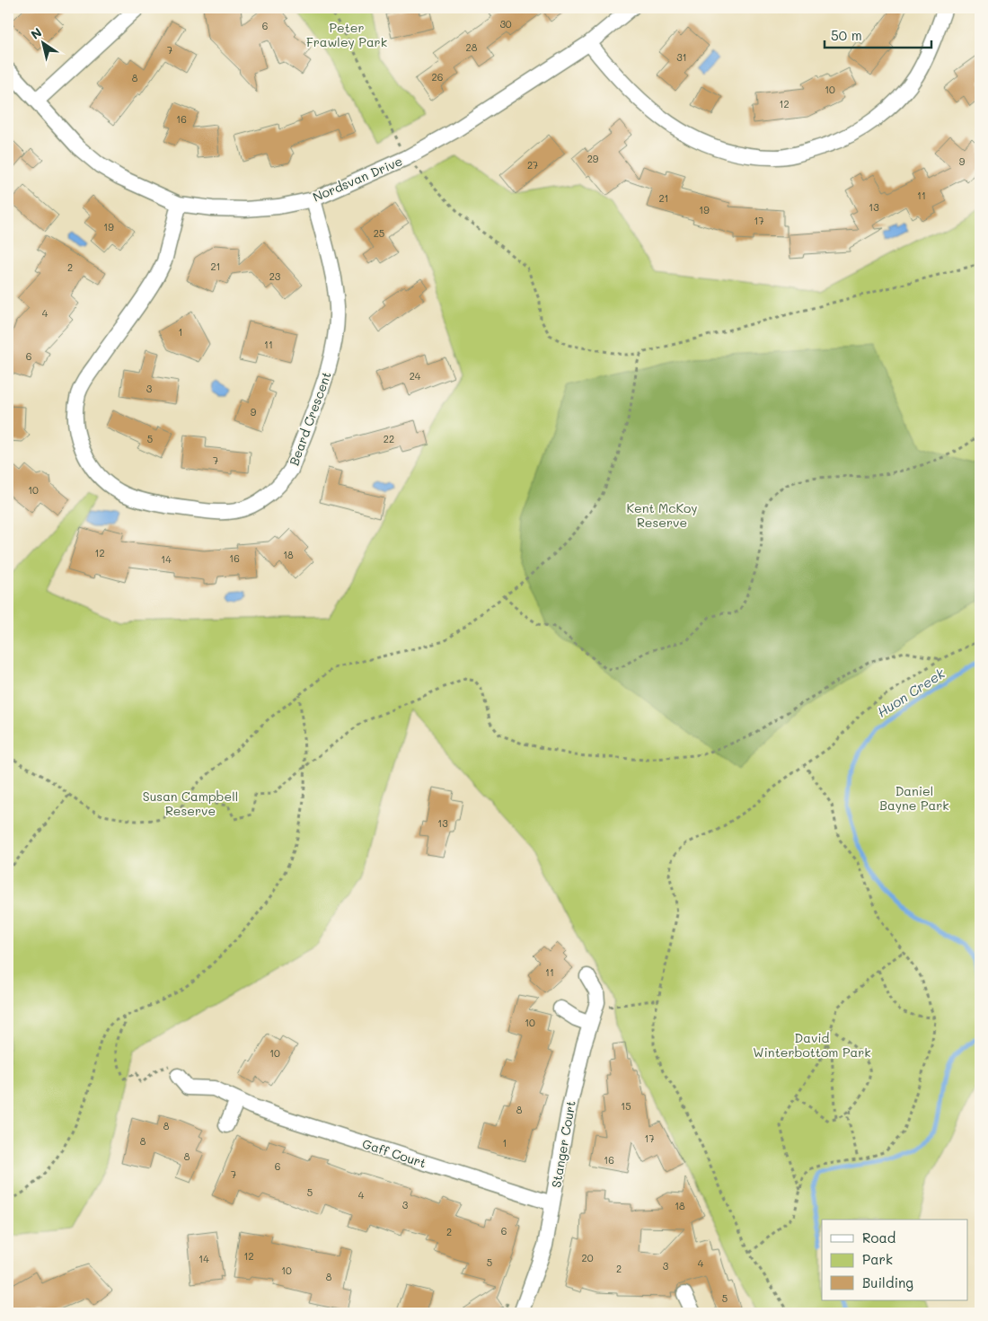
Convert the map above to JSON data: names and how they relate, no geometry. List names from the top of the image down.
{
  "streets": {
    "street": [
      "Nordsvan Drive",
      "Beard Crescent",
      "Stanger Court",
      "Gaff Court"
    ]
  },
  "crossings": [
    ["Nordsvan Drive", "Beard Crescent"],
    ["Stanger Court", "Gaff Court"]
  ],
  "water": ["Huon Creek"],
  "parks": [
    "Peter Frawley Park",
    "Kent McKoy Reserve",
    "Daniel Bayne Park",
    "Susan Campbell Reserve",
    "David Winterbottom Park"
  ],
  "house_numbers": [
    "30",
    "6",
    "28",
    "7",
    "31",
    "26",
    "8",
    "10",
    "12",
    "16",
    "29",
    "9",
    "27",
    "11",
    "21",
    "13",
    "19",
    "17",
    "19",
    "25",
    "21",
    "2",
    "23",
    "4",
    "1",
    "11",
    "6",
    "24",
    "3",
    "9",
    "5",
    "22",
    "7",
    "10",
    "12",
    "18",
    "16",
    "14",
    "13",
    "11",
    "10",
    "10",
    "15",
    "8",
    "8",
    "17",
    "8",
    "1",
    "8",
    "16",
    "6",
    "7",
    "5",
    "4",
    "3",
    "18",
    "6",
    "2",
    "12",
    "20",
    "14",
    "5",
    "4",
    "3",
    "2",
    "10",
    "8",
    "5"
  ],
  "legend": ["Road", "Park", "Building"],
  "scale_bar": "50 m",
  "north": "top left"
}
